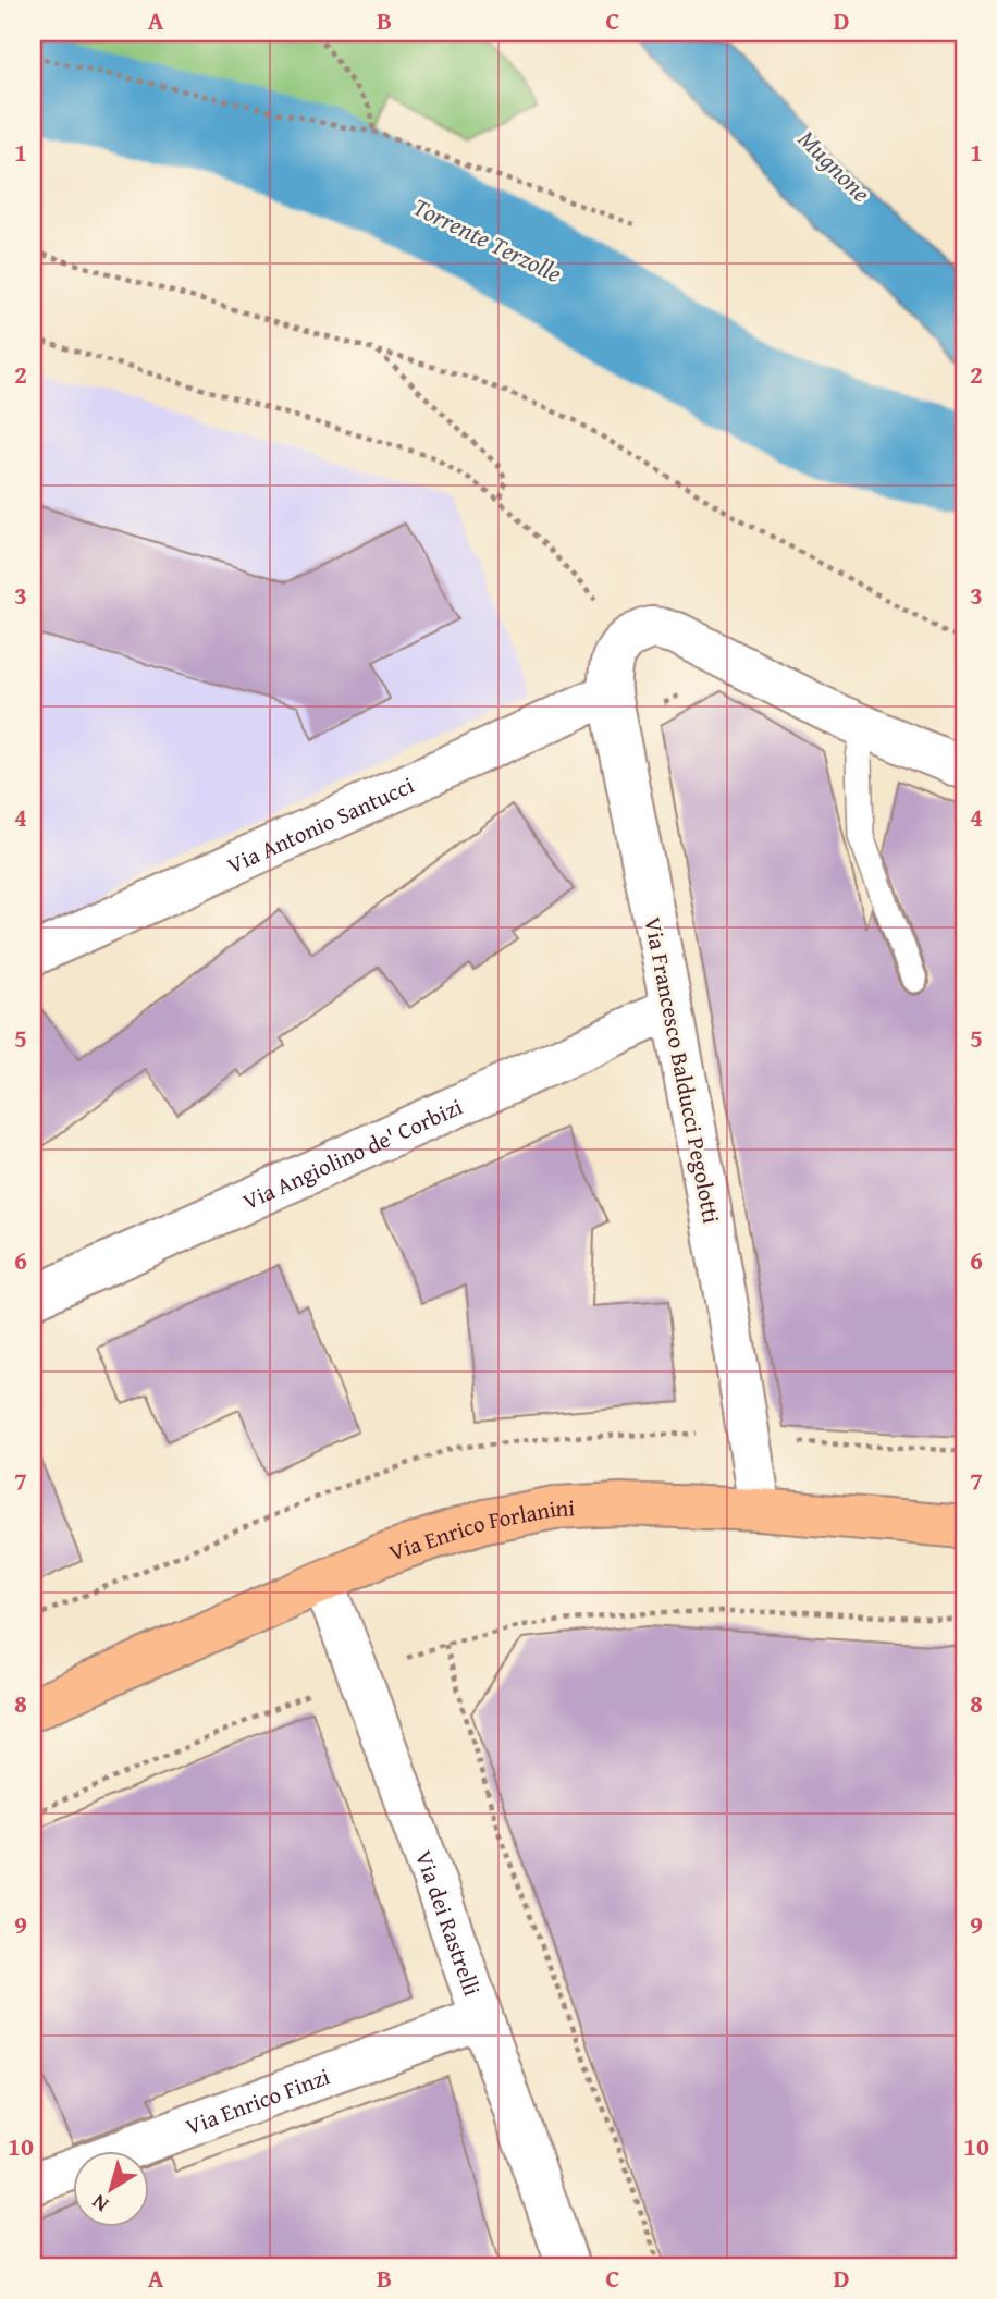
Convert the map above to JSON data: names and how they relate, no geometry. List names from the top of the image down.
{
  "streets": {
    "main road": ["Via Enrico Forlanini"],
    "street": [
      "Via Antonio Santucci",
      "Via Francesco Balducci Pegolotti",
      "Via Angiolino de' Corbizi",
      "Via dei Rastrelli",
      "Via Enrico Finzi"
    ]
  },
  "crossings": [
    ["Via Antonio Santucci", "Via Francesco Balducci Pegolotti"],
    ["Via Francesco Balducci Pegolotti", "Via Angiolino de' Corbizi"],
    ["Via Francesco Balducci Pegolotti", "Via Enrico Forlanini"],
    ["Via Enrico Forlanini", "Via dei Rastrelli"],
    ["Via dei Rastrelli", "Via Enrico Finzi"]
  ],
  "water": ["Mugnone", "Torrente Terzolle"],
  "north": "bottom left",
  "grid": {
    "columns": [
      "A",
      "B",
      "C",
      "D"
    ],
    "rows": [
      "1",
      "2",
      "3",
      "4",
      "5",
      "6",
      "7",
      "8",
      "9",
      "10"
    ]
  }
}
